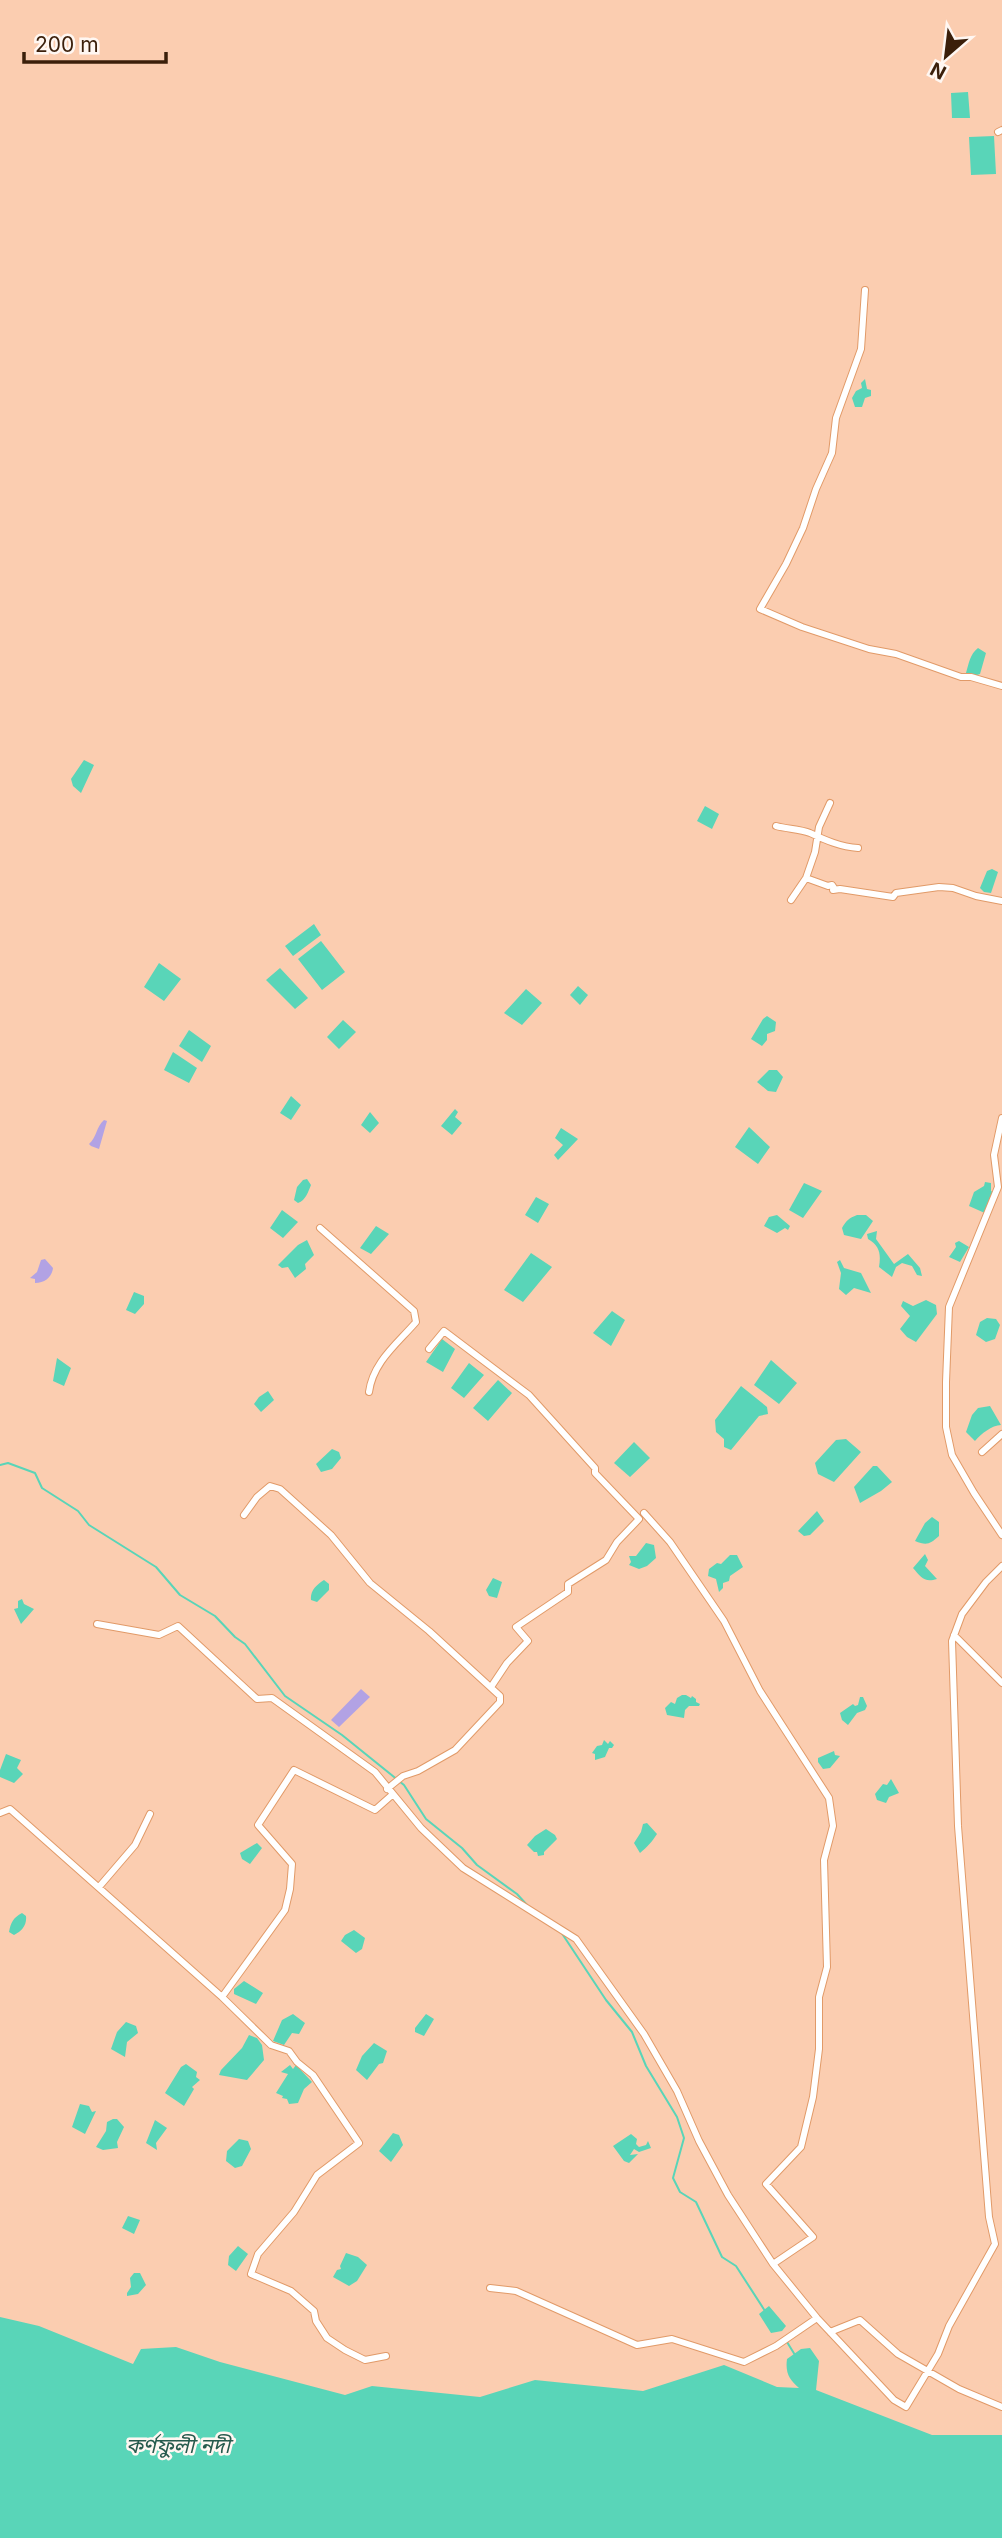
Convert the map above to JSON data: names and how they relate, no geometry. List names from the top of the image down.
{
  "water": ["কর্ণফুলী নদী"],
  "scale_bar": "200 m",
  "north": "bottom left"
}
